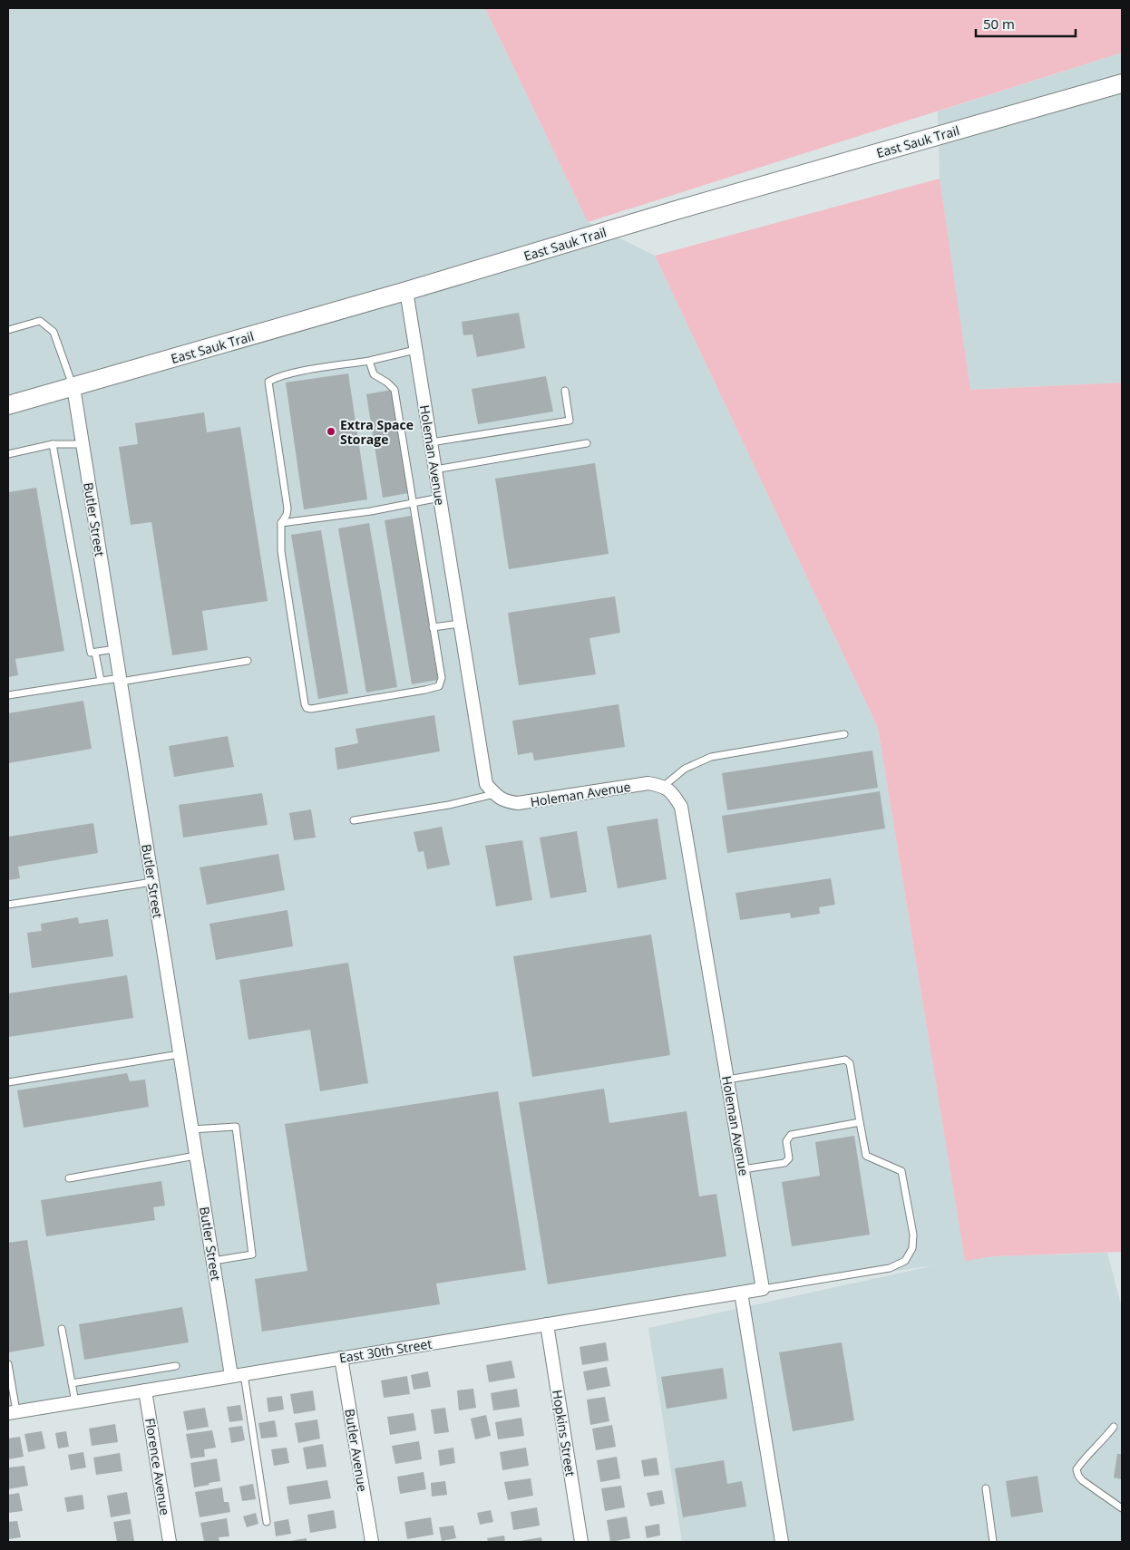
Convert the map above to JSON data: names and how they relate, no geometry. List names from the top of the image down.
{
  "streets": {
    "main road": ["East Sauk Trail"],
    "street": [
      "Holeman Avenue",
      "Butler Street",
      "East 30th Street",
      "Hopkins Street",
      "Butler Avenue",
      "Florence Avenue"
    ]
  },
  "crossings": [
    ["East Sauk Trail", "Holeman Avenue"],
    ["East Sauk Trail", "Butler Street"],
    ["Holeman Avenue", "East 30th Street"],
    ["Butler Street", "East 30th Street"],
    ["East 30th Street", "Hopkins Street"],
    ["East 30th Street", "Butler Avenue"],
    ["East 30th Street", "Florence Avenue"]
  ],
  "places": ["Extra Space Storage"],
  "scale_bar": "50 m"
}
